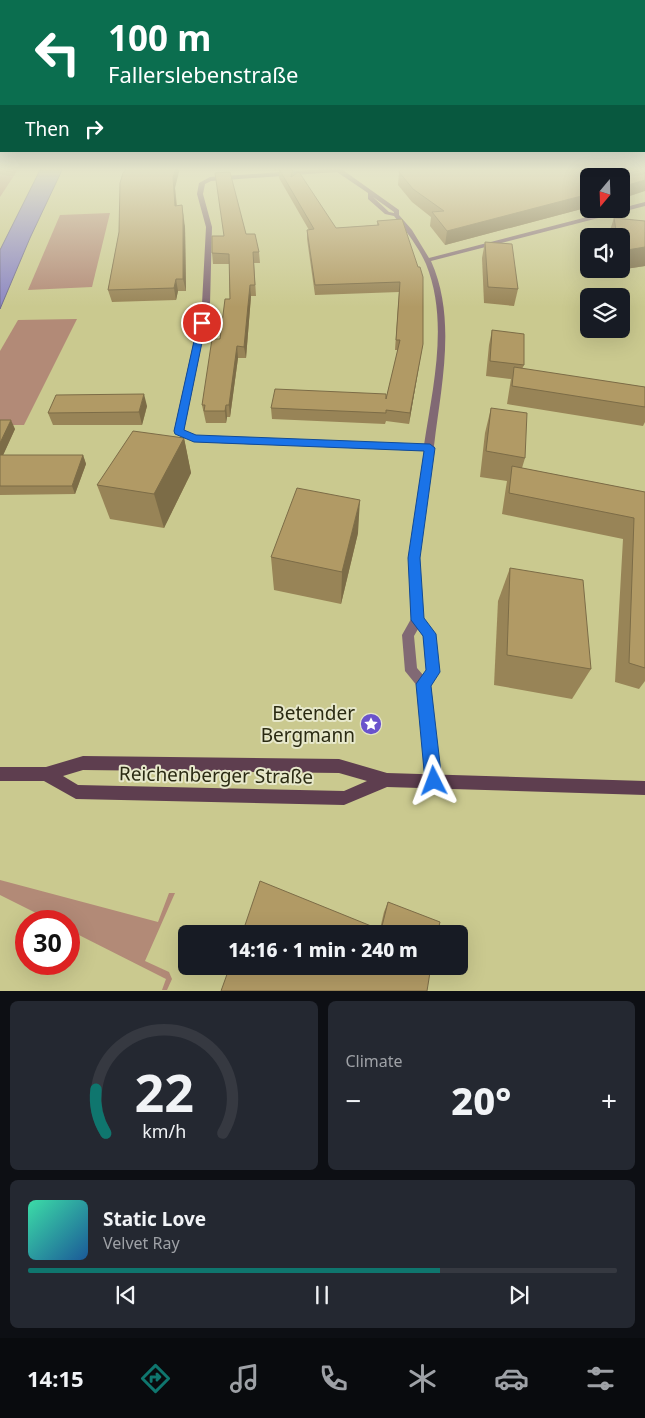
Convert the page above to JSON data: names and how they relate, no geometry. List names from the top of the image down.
{
  "streets": {
    "street": ["Reichenberger Straße"]
  },
  "places": {
    "place": ["Betender Bergmann"]
  },
  "north": "bottom",
  "page": {
    "turn": ["100 m", "Fallerslebenstraße"],
    "then": "Then",
    "limit": "30",
    "trip": "14:16 · 1 min · 240 m",
    "tile": "Climate",
    "heat": ["−", "20°", "+"],
    "song": ["Static Love", "Velvet Ray"],
    "tabs": "14:15",
    "gauge": ["22", "km/h"]
  }
}
